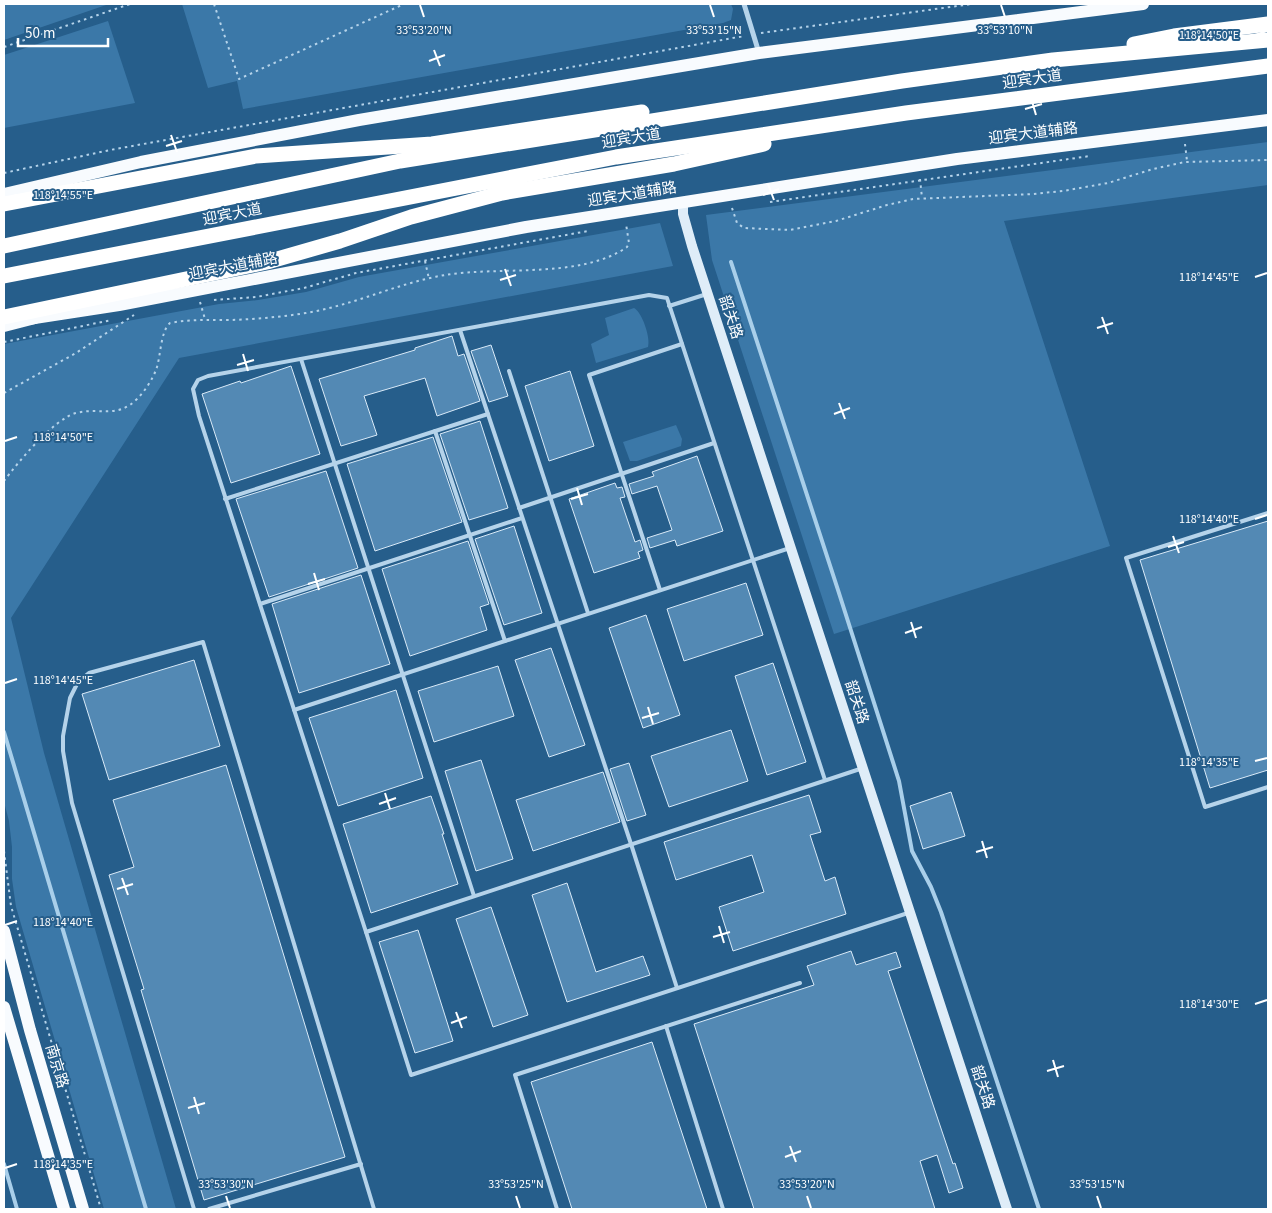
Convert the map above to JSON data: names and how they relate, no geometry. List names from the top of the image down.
{
  "streets": {
    "highway": ["迎宾大道"],
    "main road": ["迎宾大道辅路", "南京路"],
    "street": ["韶关路"]
  },
  "crossings": [
    ["迎宾大道辅路", "韶关路"]
  ],
  "scale_bar": "50 m",
  "coordinates": [
    "33°53'20\"N",
    "33°53'15\"N",
    "33°53'10\"N",
    "118°14'50\"E",
    "118°14'55\"E",
    "118°14'45\"E",
    "118°14'40\"E",
    "118°14'35\"E",
    "118°14'30\"E",
    "33°53'30\"N",
    "33°53'25\"N"
  ]
}
